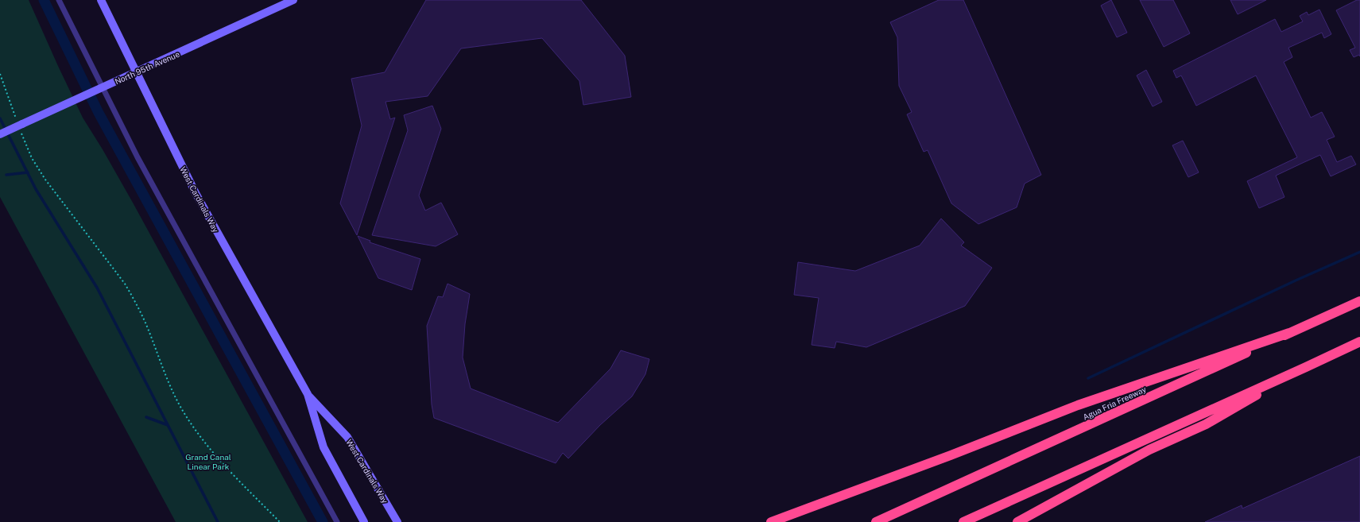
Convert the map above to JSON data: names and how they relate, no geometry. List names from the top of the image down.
{
  "streets": {
    "highway": ["Agua Fria Freeway"],
    "main road": ["North 95th Avenue", "West Cardinals Way"]
  },
  "crossings": [
    ["North 95th Avenue", "West Cardinals Way"]
  ],
  "parks": ["Grand Canal Linear Park"]
}
